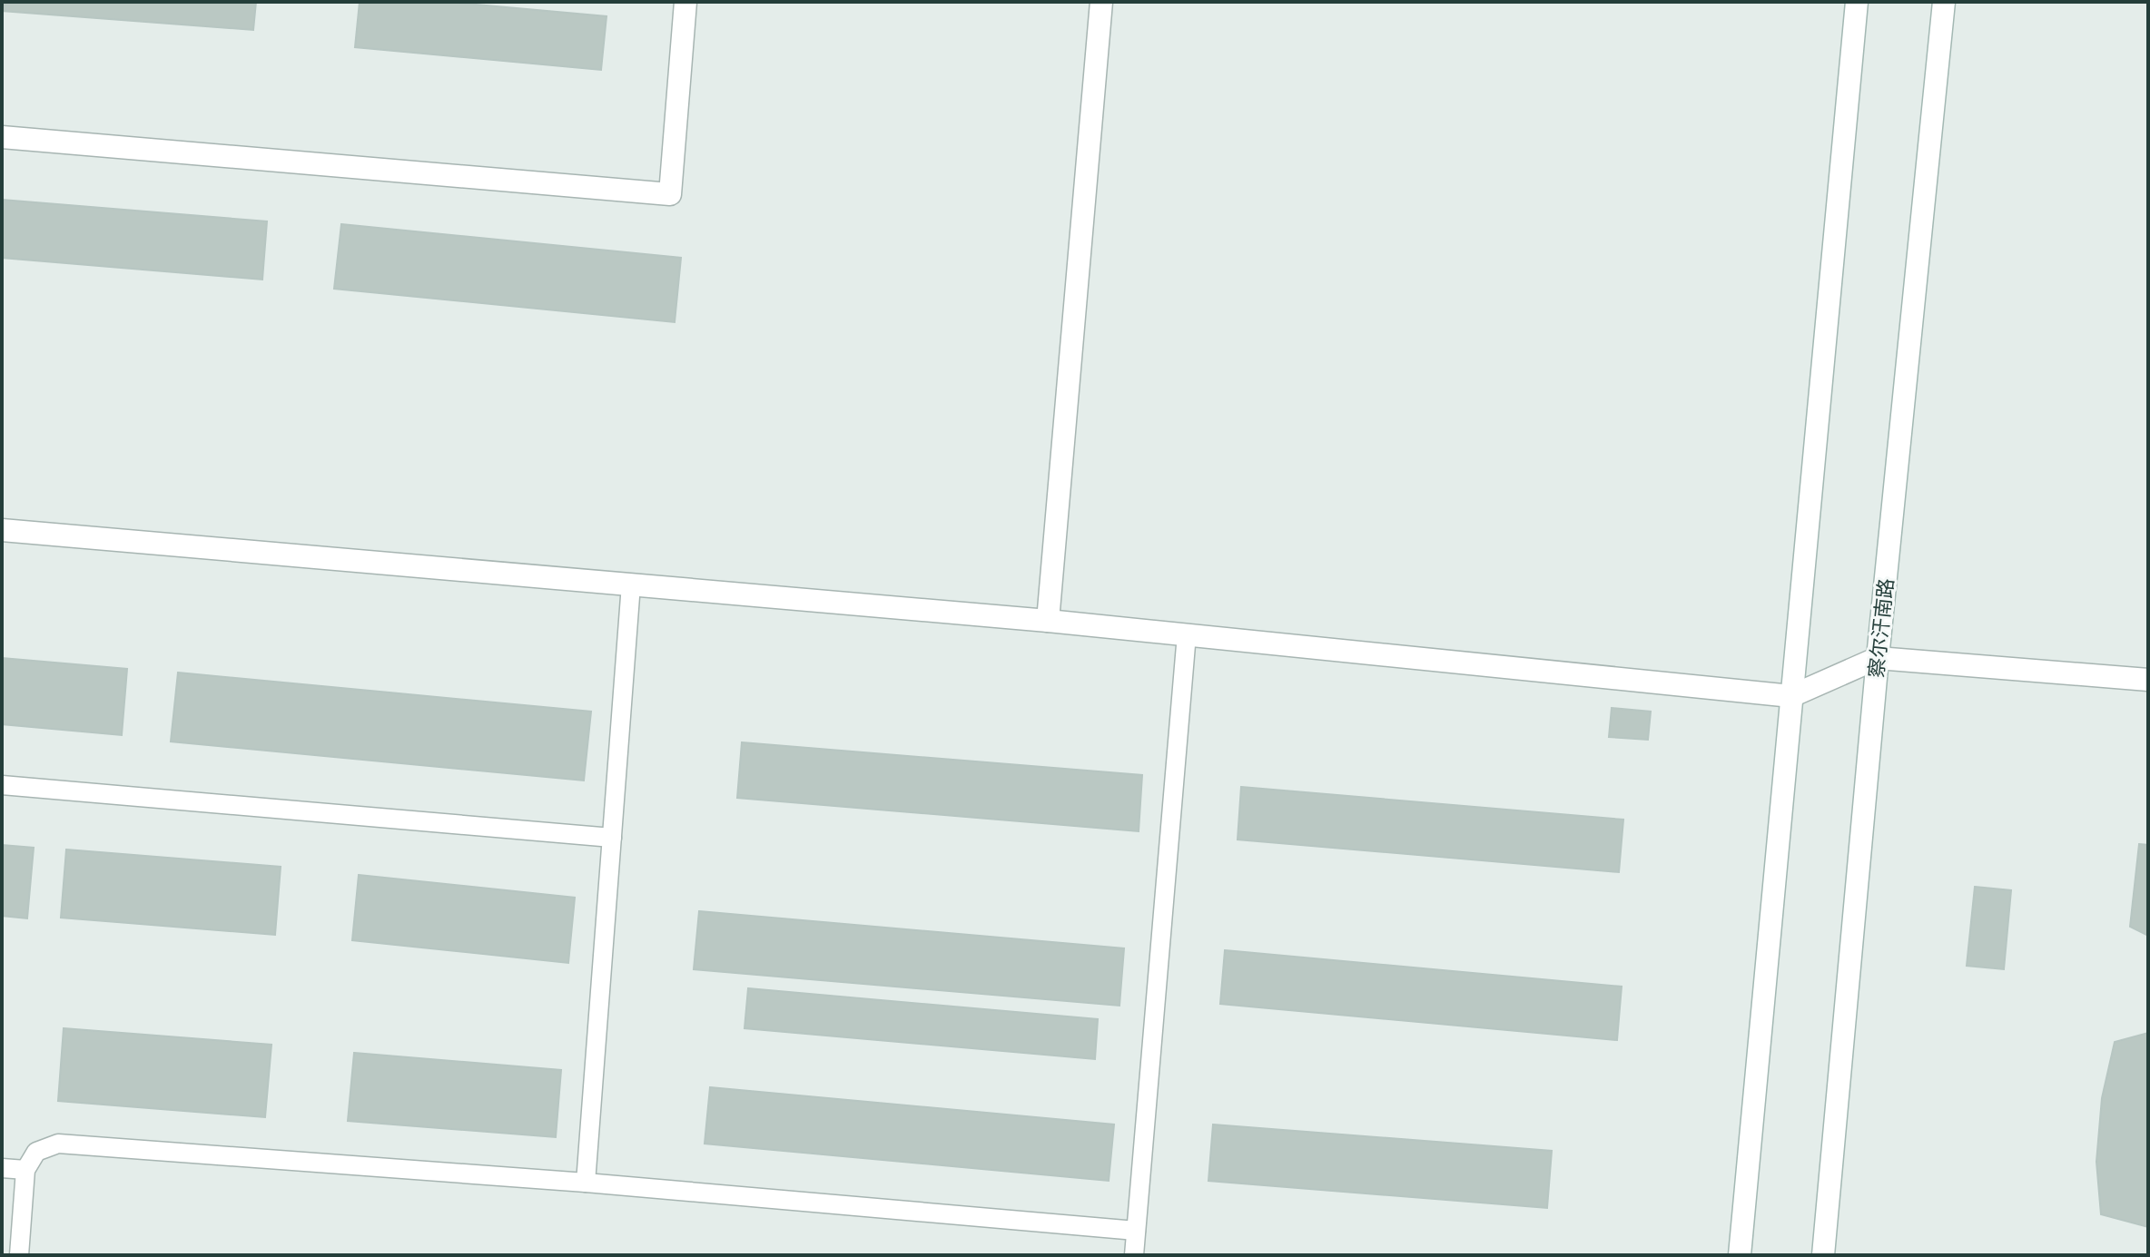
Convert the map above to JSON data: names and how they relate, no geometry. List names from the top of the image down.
{
  "streets": {
    "street": ["察尔汗南路"]
  }
}
